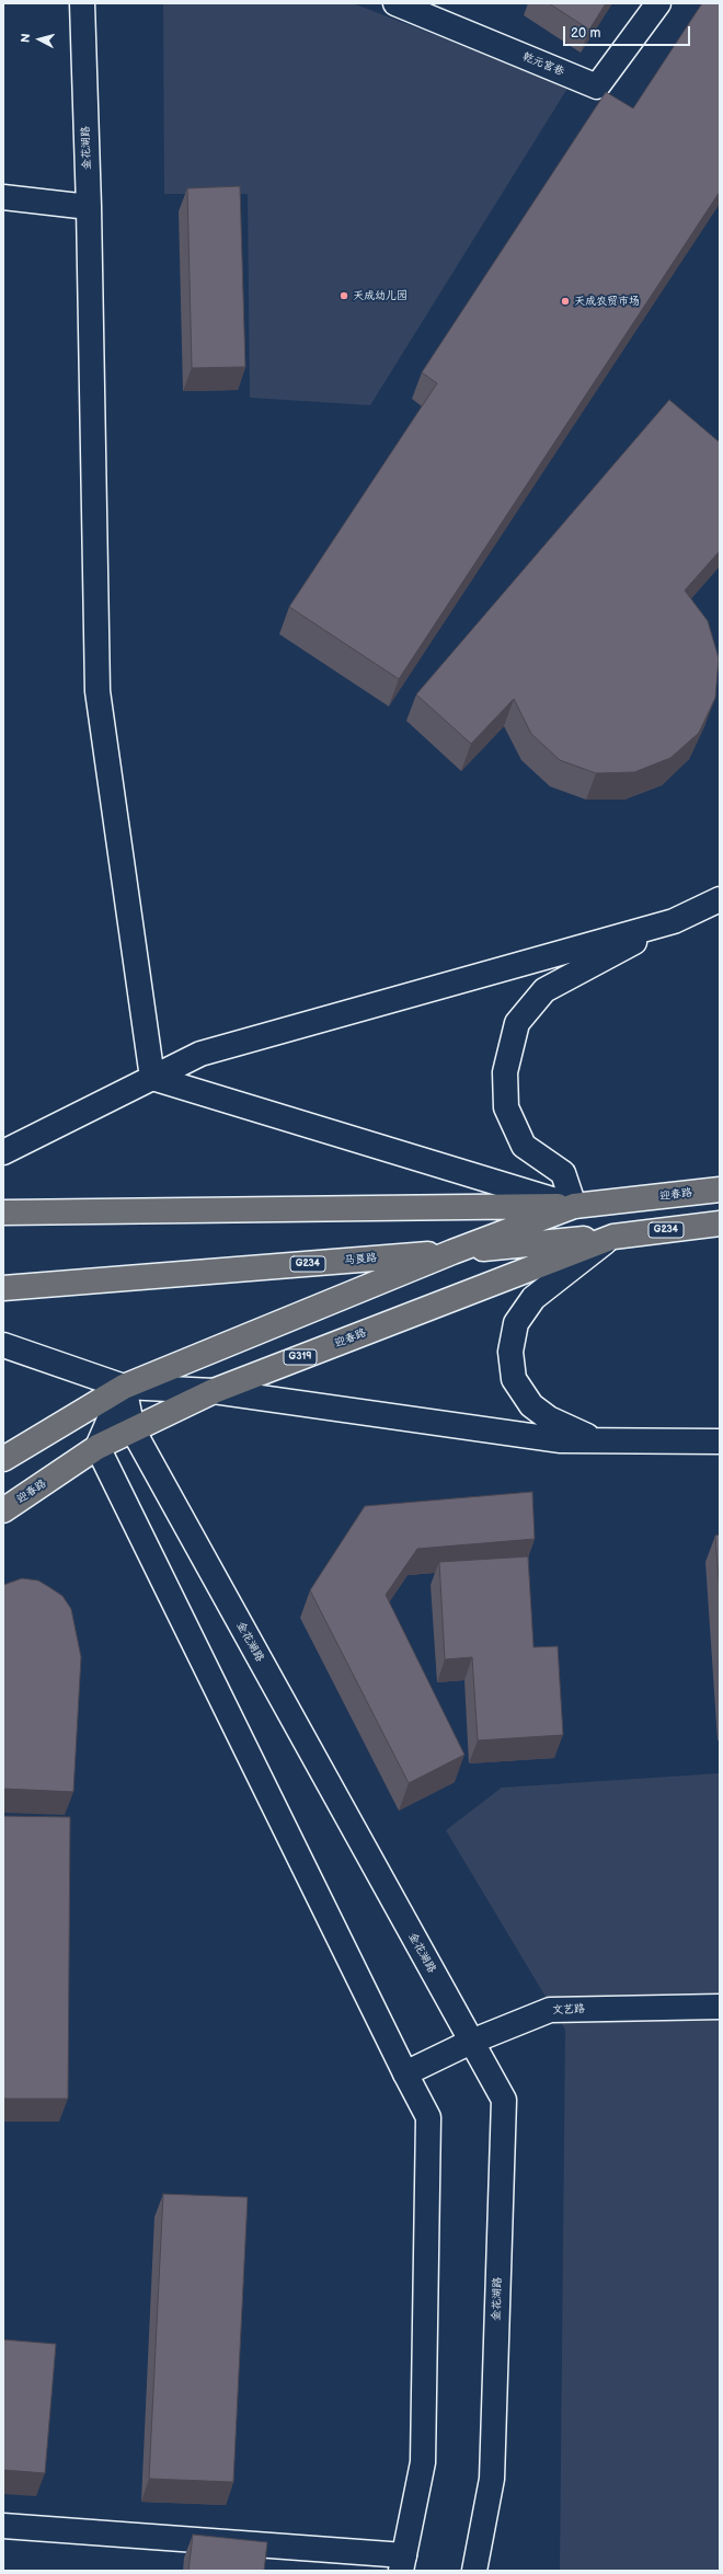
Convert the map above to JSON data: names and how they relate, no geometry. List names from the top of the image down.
{
  "streets": {
    "highway": [
      "迎春路",
      "G234",
      "马良路",
      "G319"
    ],
    "street": ["乾元宫巷", "金花湖路", "文艺路"]
  },
  "crossings": [
    ["金花湖路", "迎春路"],
    ["金花湖路", "文艺路"],
    ["迎春路", "马良路"]
  ],
  "places": ["天成幼儿园", "天成农贸市场"],
  "scale_bar": "20 m",
  "north": "left"
}
